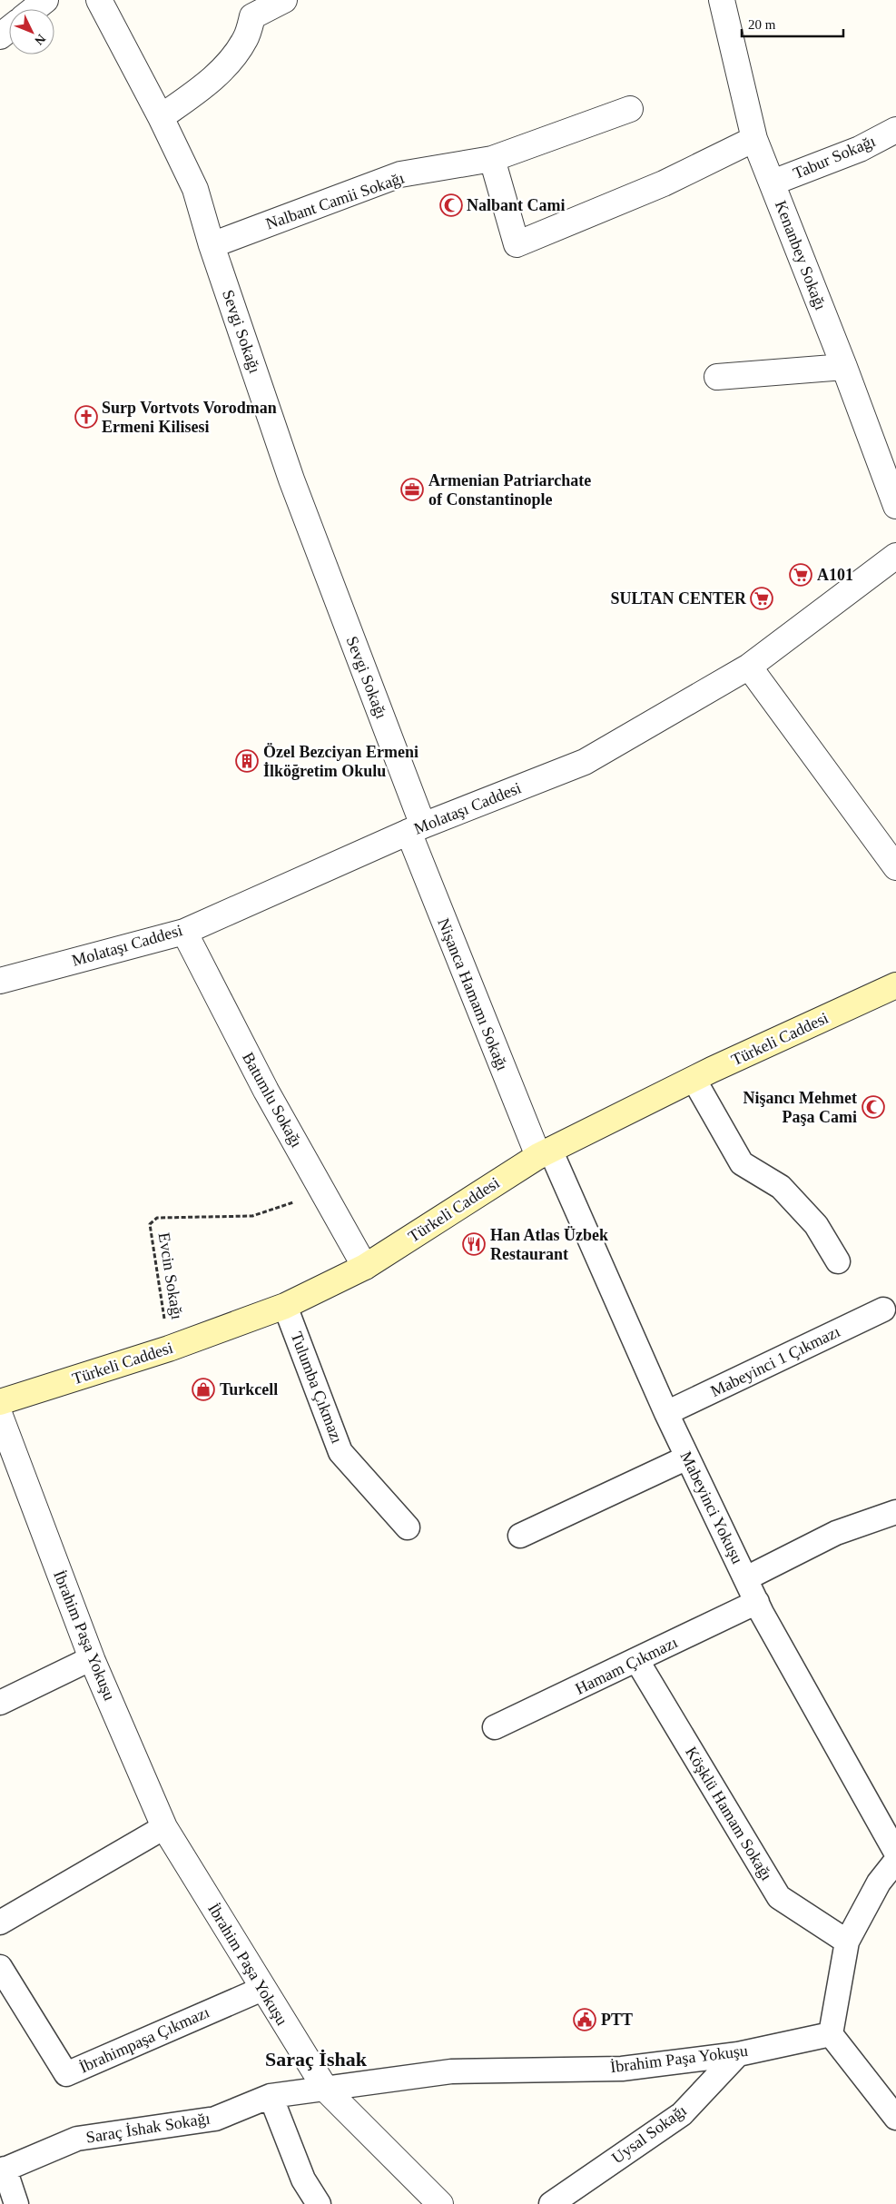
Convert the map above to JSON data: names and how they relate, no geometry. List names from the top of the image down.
{
  "streets": {
    "main road": ["Türkeli Caddesi"],
    "street": [
      "Tabur Sokağı",
      "Nalbant Camii Sokağı",
      "Kenanbey Sokağı",
      "Sevgi Sokağı",
      "Molataşı Caddesi",
      "Nişanca Hamamı Sokağı",
      "Batumlu Sokağı",
      "Mabeyinci 1 Çıkmazı",
      "Tulumba Çıkmazı",
      "Mabeyinci Yokuşu",
      "İbrahim Paşa Yokuşu",
      "Hamam Çıkmazı",
      "Köşklü Hamam Sokağı",
      "İbrahimpaşa Çıkmazı",
      "Saraç İshak Sokağı",
      "Uysal Sokağı"
    ],
    "path": ["Evcin Sokağı"]
  },
  "crossings": [
    ["Tabur Sokağı", "Kenanbey Sokağı"],
    ["Nalbant Camii Sokağı", "Sevgi Sokağı"],
    ["Sevgi Sokağı", "Molataşı Caddesi"],
    ["Sevgi Sokağı", "Nişanca Hamamı Sokağı"],
    ["Molataşı Caddesi", "Nişanca Hamamı Sokağı"],
    ["Molataşı Caddesi", "Batumlu Sokağı"],
    ["Nişanca Hamamı Sokağı", "Türkeli Caddesi"],
    ["Nişanca Hamamı Sokağı", "Mabeyinci Yokuşu"],
    ["Türkeli Caddesi", "Batumlu Sokağı"],
    ["Türkeli Caddesi", "Evcin Sokağı"],
    ["Türkeli Caddesi", "Tulumba Çıkmazı"],
    ["Türkeli Caddesi", "Mabeyinci Yokuşu"],
    ["Batumlu Sokağı", "Evcin Sokağı"],
    ["Mabeyinci 1 Çıkmazı", "Mabeyinci Yokuşu"],
    ["Mabeyinci Yokuşu", "Hamam Çıkmazı"],
    ["İbrahim Paşa Yokuşu", "İbrahimpaşa Çıkmazı"],
    ["İbrahim Paşa Yokuşu", "Saraç İshak Sokağı"],
    ["İbrahim Paşa Yokuşu", "Uysal Sokağı"],
    ["Hamam Çıkmazı", "Köşklü Hamam Sokağı"]
  ],
  "districts": ["Saraç İshak"],
  "places": {
    "mosque": ["Nalbant Cami", "Nişancı Mehmet Paşa Cami"],
    "church": ["Surp Vortvots Vorodman Ermeni Kilisesi"],
    "office": ["Armenian Patriarchate of Constantinople"],
    "supermarket": ["A101", "SULTAN CENTER"],
    "building": ["Özel Bezciyan Ermeni İlköğretim Okulu"],
    "restaurant": ["Han Atlas Üzbek Restaurant"],
    "shop": ["Turkcell"],
    "public building": ["PTT"]
  },
  "scale_bar": "20 m",
  "north": "bottom right"
}
